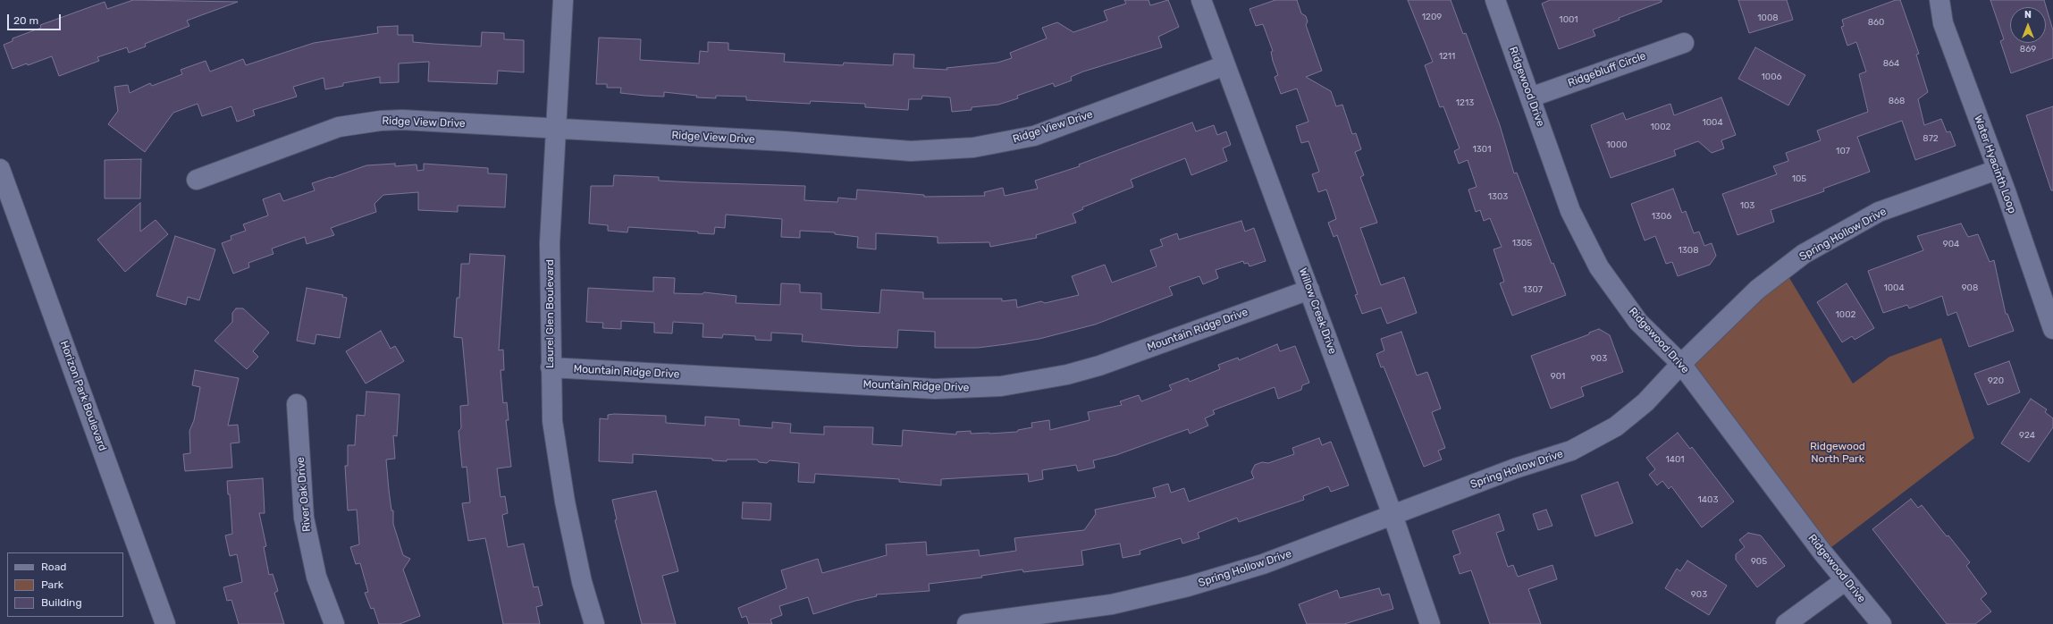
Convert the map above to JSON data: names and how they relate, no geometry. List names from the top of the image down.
{
  "streets": {
    "street": [
      "Ridgebluff Circle",
      "Ridgewood Drive",
      "Ridge View Drive",
      "Water Hyacinth Loop",
      "Spring Hollow Drive",
      "Willow Creek Drive",
      "Laurel Glen Boulevard",
      "Mountain Ridge Drive",
      "Horizon Park Boulevard",
      "River Oak Drive"
    ]
  },
  "crossings": [
    ["Ridgebluff Circle", "Ridgewood Drive"],
    ["Ridgewood Drive", "Spring Hollow Drive"],
    ["Ridge View Drive", "Willow Creek Drive"],
    ["Ridge View Drive", "Laurel Glen Boulevard"],
    ["Water Hyacinth Loop", "Spring Hollow Drive"],
    ["Spring Hollow Drive", "Willow Creek Drive"],
    ["Willow Creek Drive", "Mountain Ridge Drive"],
    ["Laurel Glen Boulevard", "Mountain Ridge Drive"]
  ],
  "parks": ["Ridgewood North Park"],
  "house_numbers": [
    "1209",
    "1008",
    "1001",
    "860",
    "869",
    "1211",
    "864",
    "1006",
    "868",
    "1213",
    "1004",
    "1002",
    "872",
    "1000",
    "1301",
    "107",
    "105",
    "1303",
    "103",
    "1306",
    "1305",
    "904",
    "1308",
    "1004",
    "908",
    "1307",
    "1002",
    "903",
    "901",
    "920",
    "924",
    "1401",
    "1403",
    "905",
    "903"
  ],
  "legend": ["Road", "Park", "Building"],
  "scale_bar": "20 m",
  "north": "top"
}
